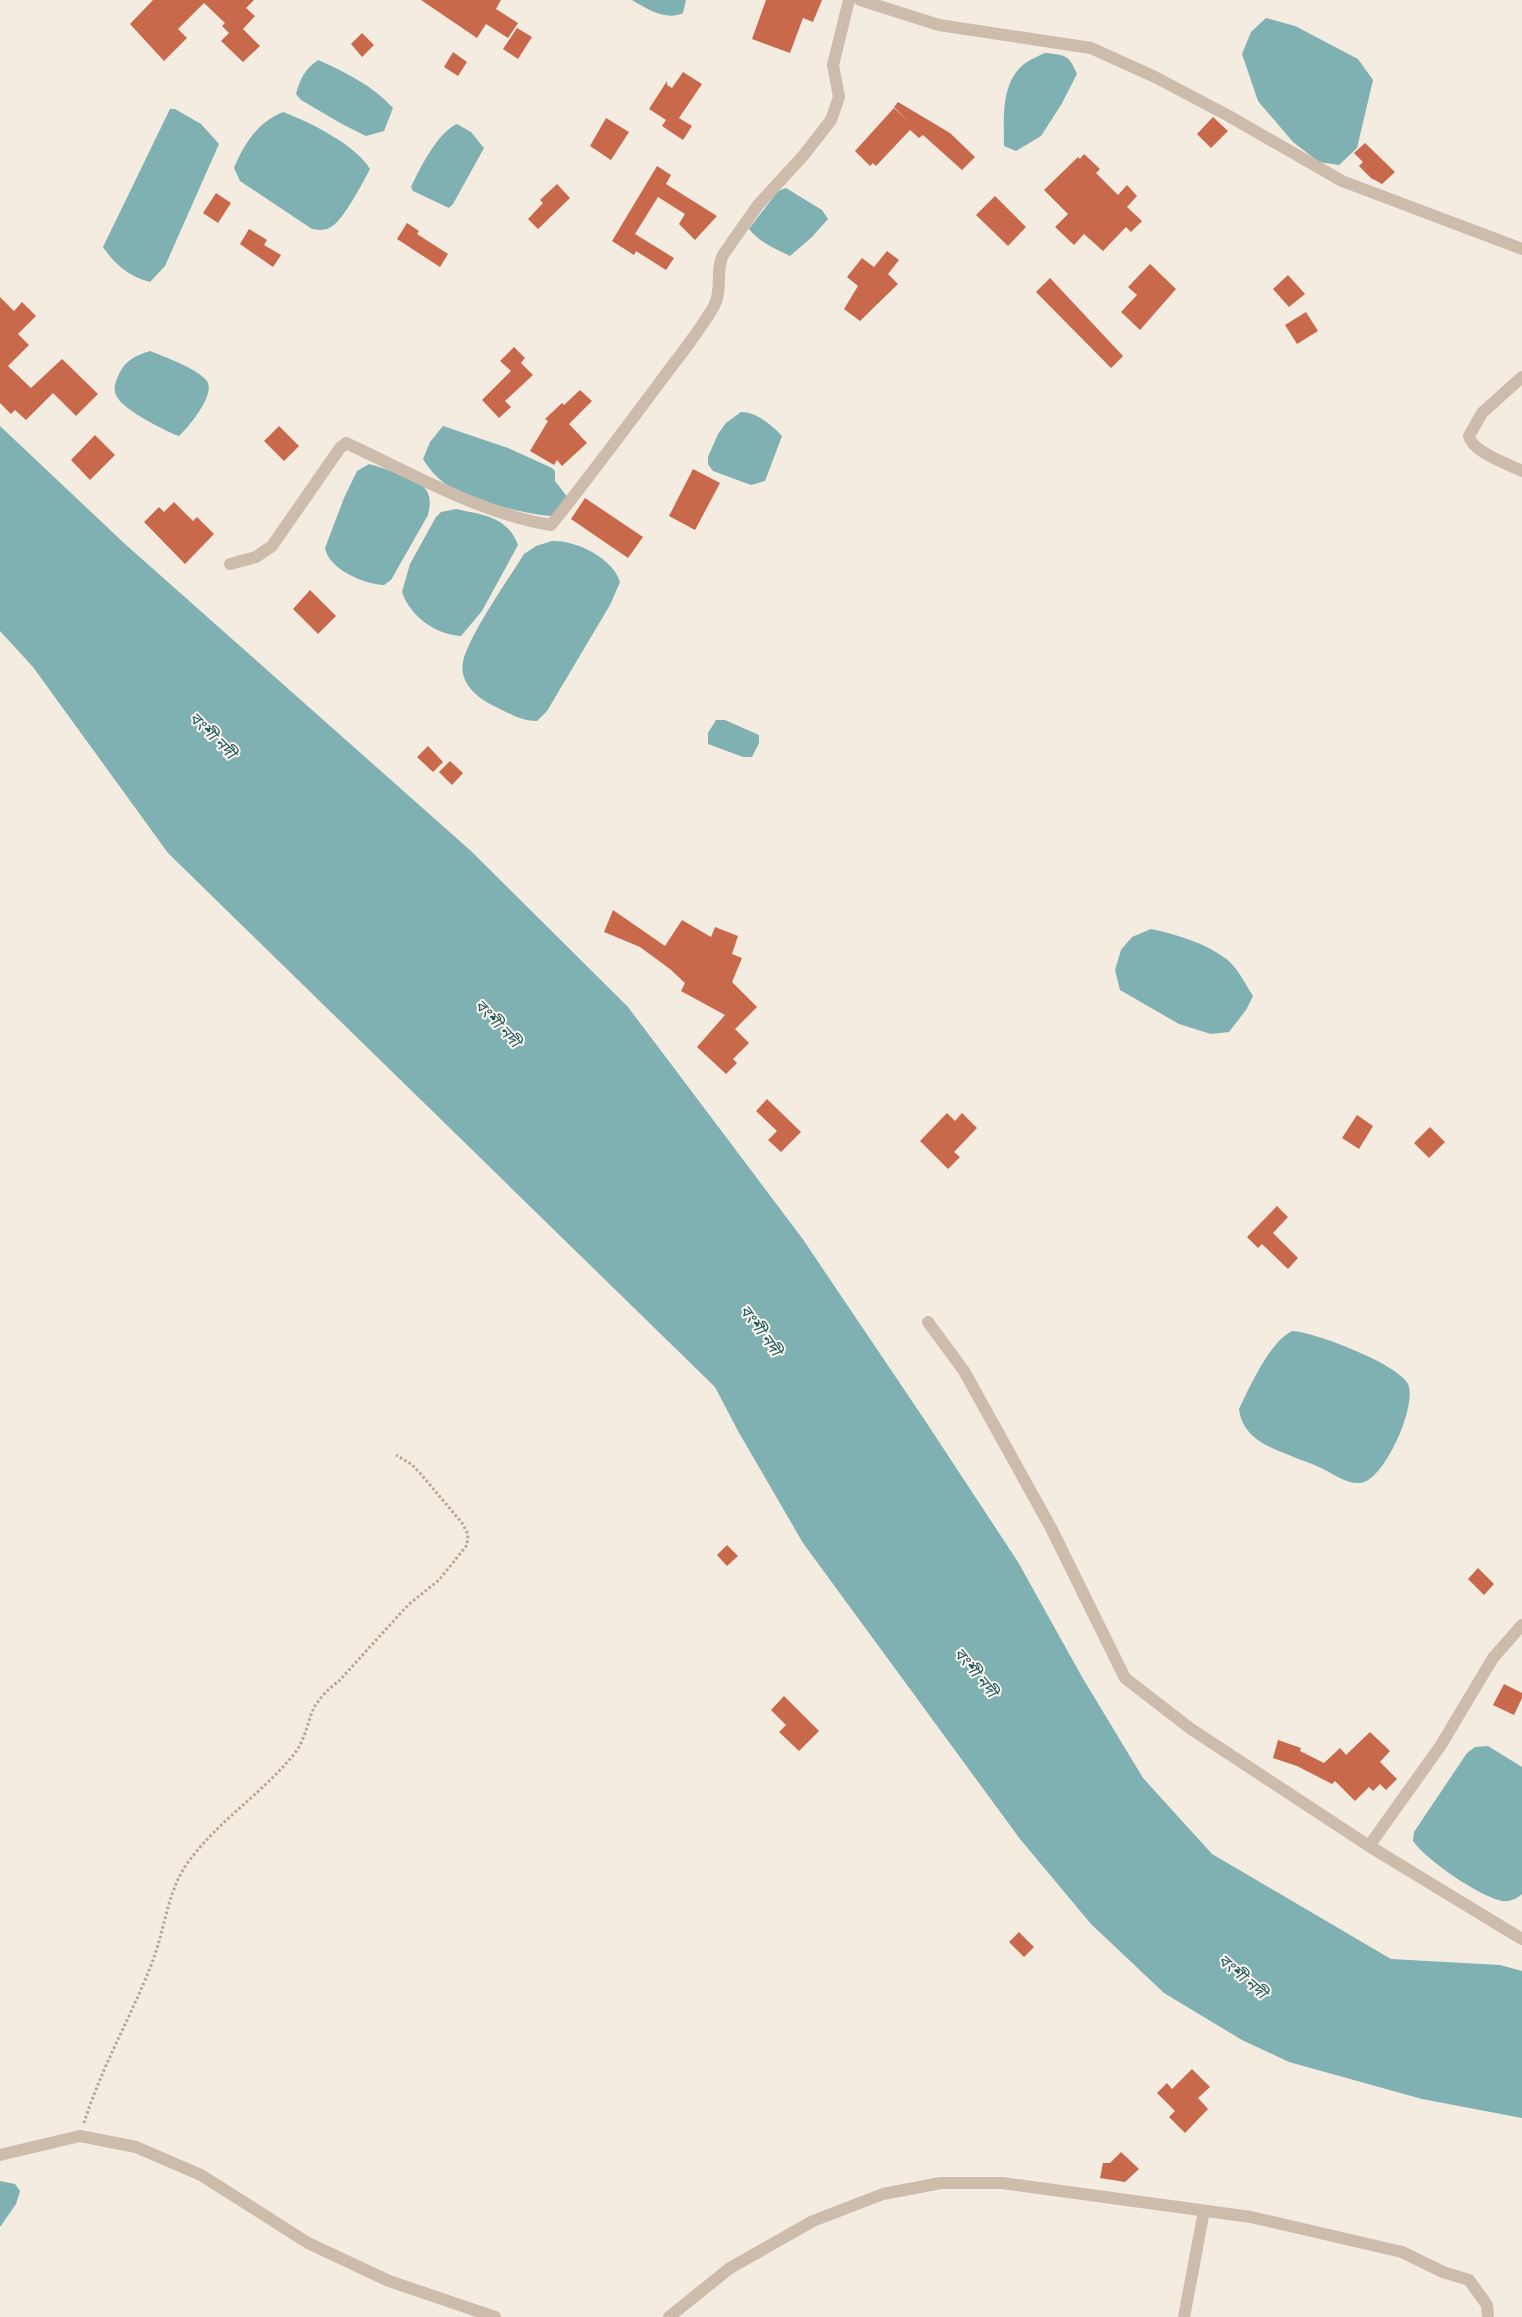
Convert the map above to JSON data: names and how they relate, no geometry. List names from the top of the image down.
{
  "water": ["বংশী নদী"]
}
